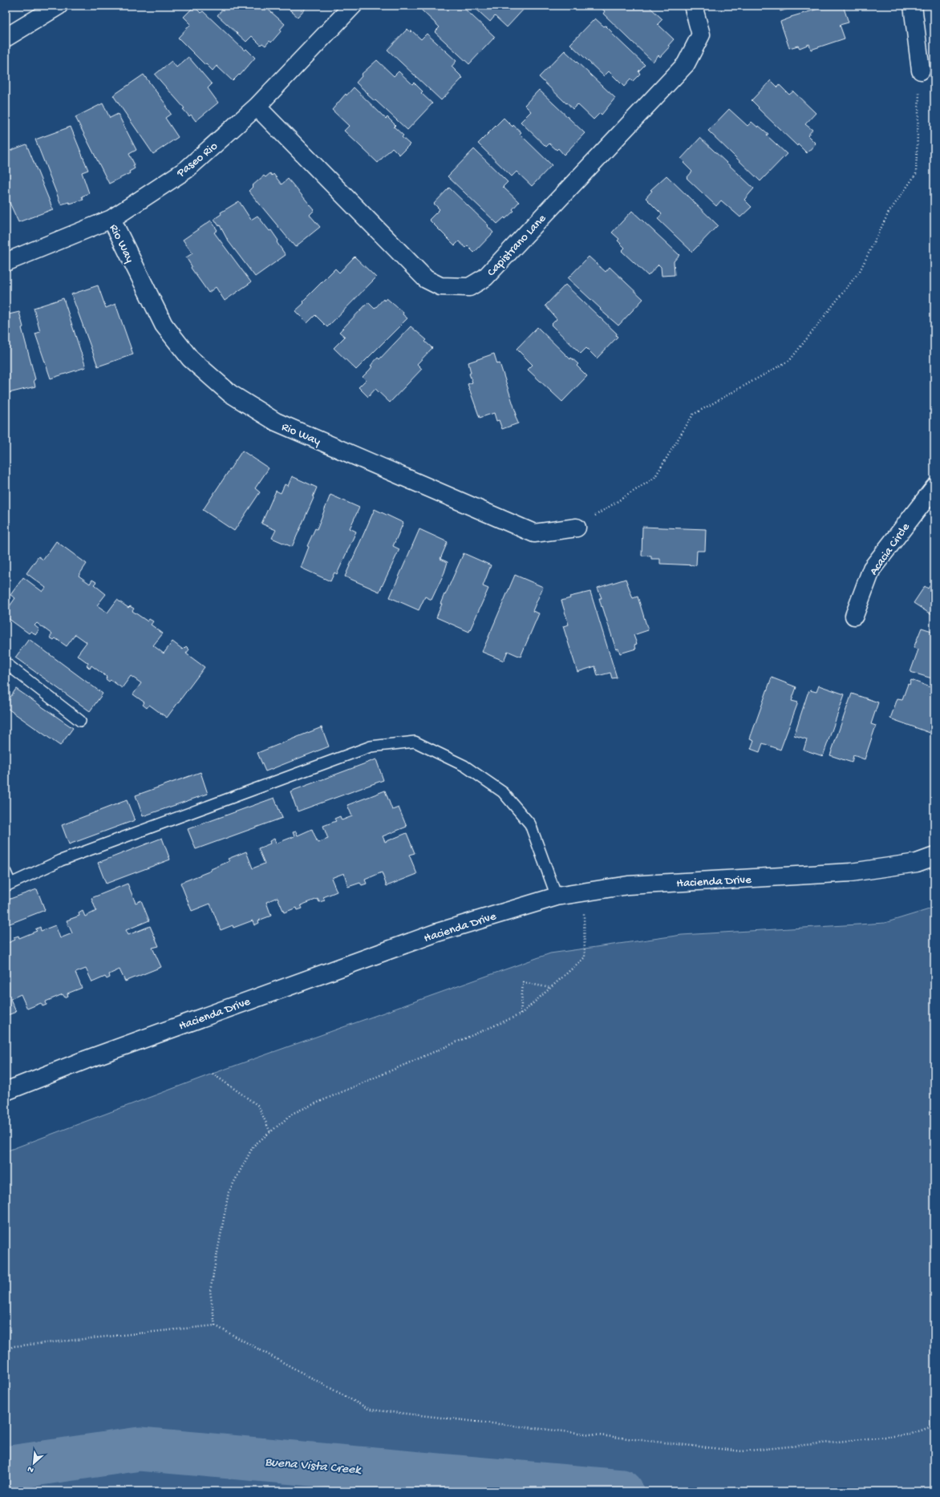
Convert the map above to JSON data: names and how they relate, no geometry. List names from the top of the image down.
{
  "streets": {
    "street": [
      "Paseo Rio",
      "Rio Way",
      "Capistrano Lane",
      "Acacia Circle",
      "Hacienda Drive"
    ]
  },
  "crossings": [
    ["Paseo Rio", "Rio Way"],
    ["Paseo Rio", "Capistrano Lane"]
  ],
  "water": ["Buena Vista Creek"],
  "north": "bottom left"
}
